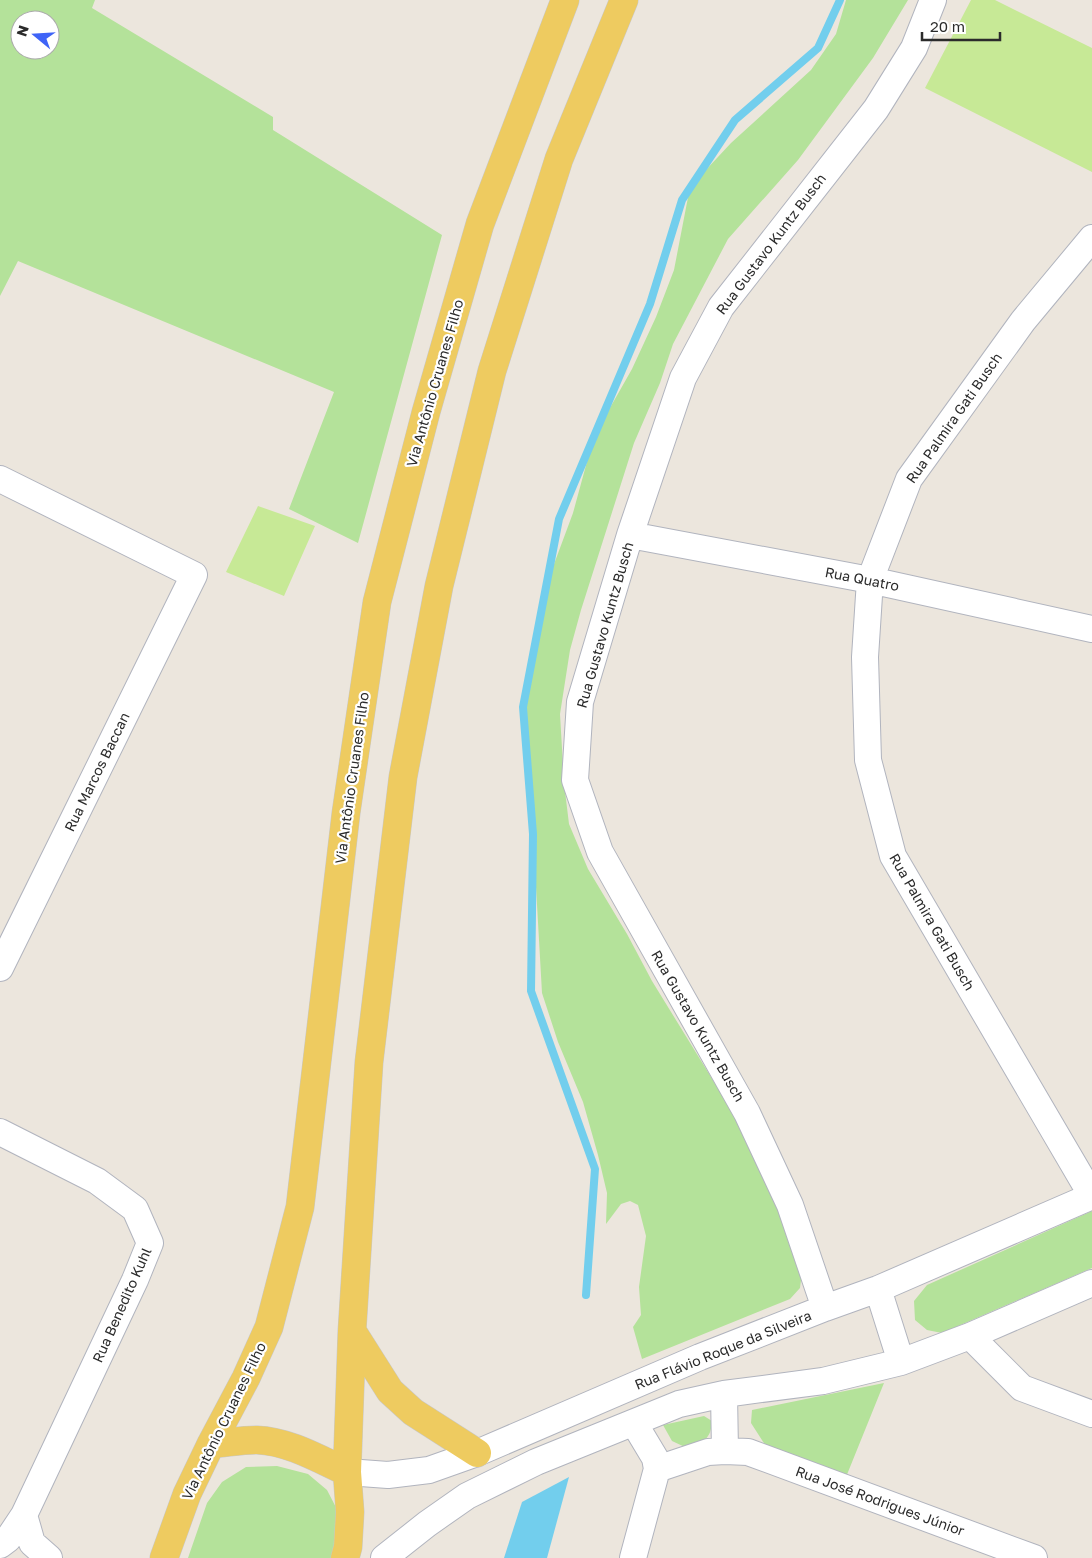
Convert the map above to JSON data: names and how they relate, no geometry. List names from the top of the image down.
{
  "streets": {
    "main road": ["Via Antônio Cruanes Filho"],
    "street": [
      "Rua Gustavo Kuntz Busch",
      "Rua Palmira Gati Busch",
      "Rua Quatro",
      "Rua Marcos Baccan",
      "Rua Benedito Kuhl",
      "Rua Flávio Roque da Silveira",
      "Rua José Rodrigues Júnior"
    ]
  },
  "crossings": [
    ["Rua Gustavo Kuntz Busch", "Rua Quatro"],
    ["Rua Gustavo Kuntz Busch", "Rua Flávio Roque da Silveira"],
    ["Rua Palmira Gati Busch", "Rua Quatro"],
    ["Rua Palmira Gati Busch", "Rua Flávio Roque da Silveira"]
  ],
  "scale_bar": "20 m",
  "north": "left"
}
